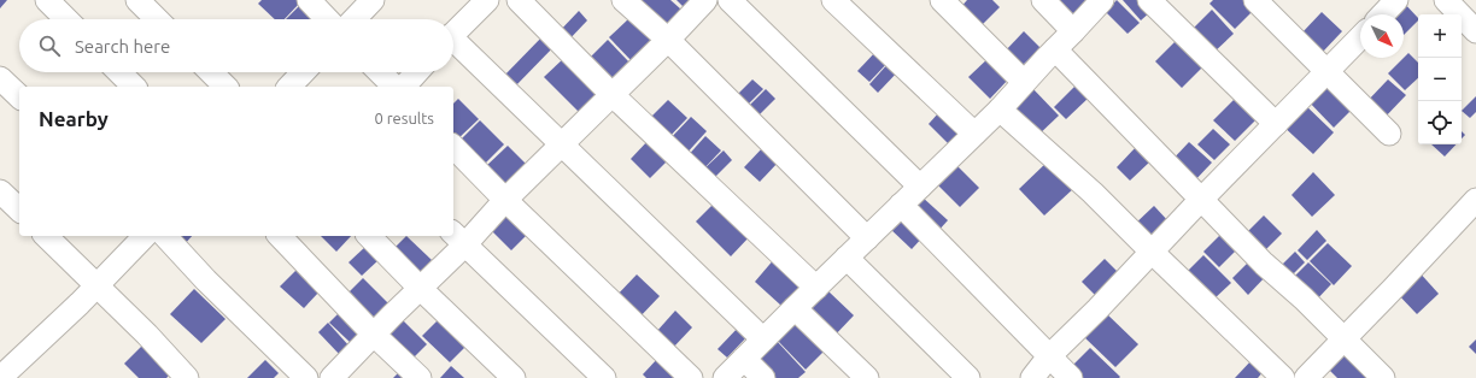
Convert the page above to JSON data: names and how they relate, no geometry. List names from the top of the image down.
{
  "north": "bottom right",
  "page": {
    "map_buttons": ["+", "−"],
    "search": "Search here",
    "heading": ["Nearby", "0 results"]
  }
}
